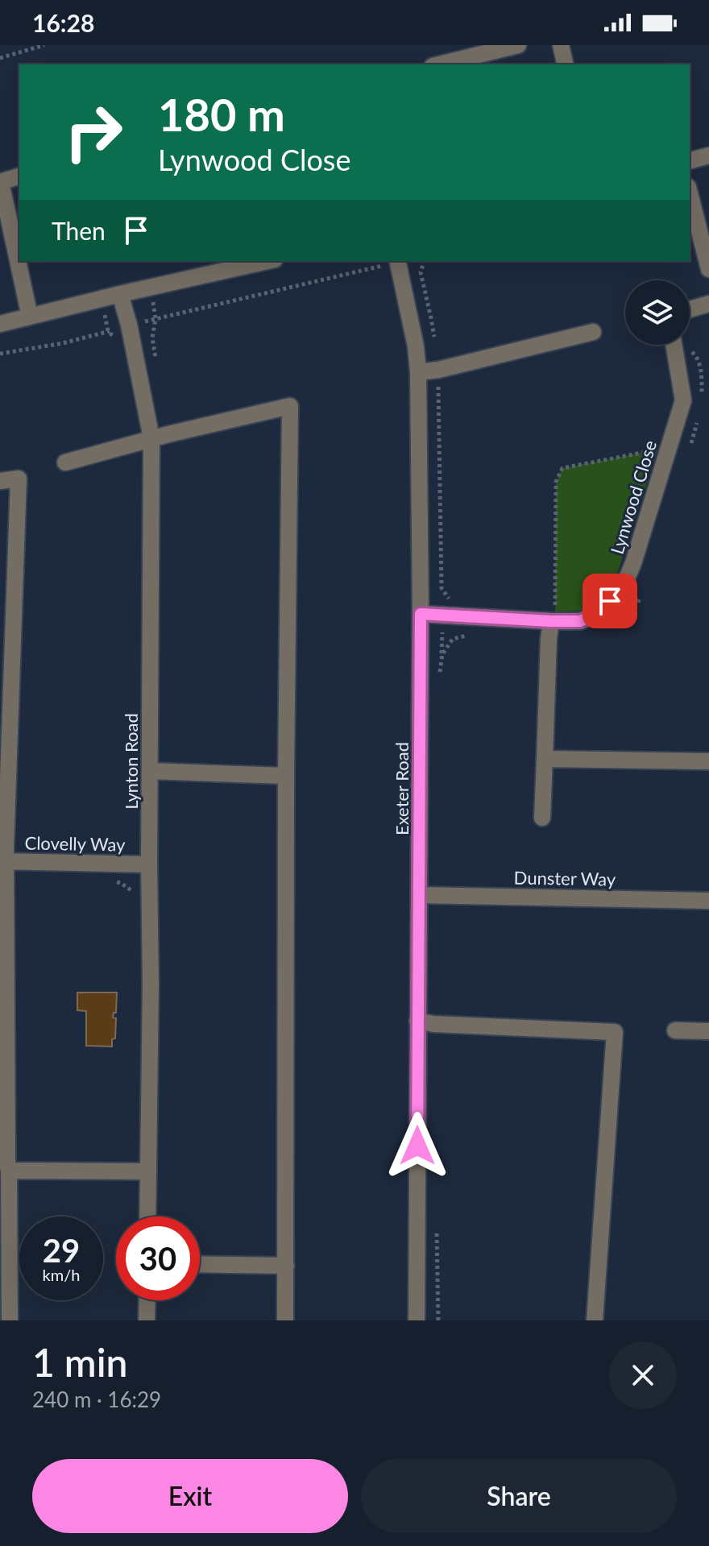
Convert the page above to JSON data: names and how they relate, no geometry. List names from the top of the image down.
{
  "streets": {
    "street": [
      "Lynwood Close",
      "Lynton Road",
      "Exeter Road",
      "Clovelly Way",
      "Dunster Way"
    ]
  },
  "crossings": [
    ["Lynwood Close", "Exeter Road"],
    ["Lynton Road", "Clovelly Way"],
    ["Exeter Road", "Dunster Way"]
  ],
  "page": {
    "status": "16:28",
    "turn": ["180 m", "Lynwood Close"],
    "then": "Then",
    "speed": "29 km/h",
    "limit": "30",
    "heading": ["1 min", "240 m · 16:29"],
    "buttons": ["Exit", "Share"]
  }
}
